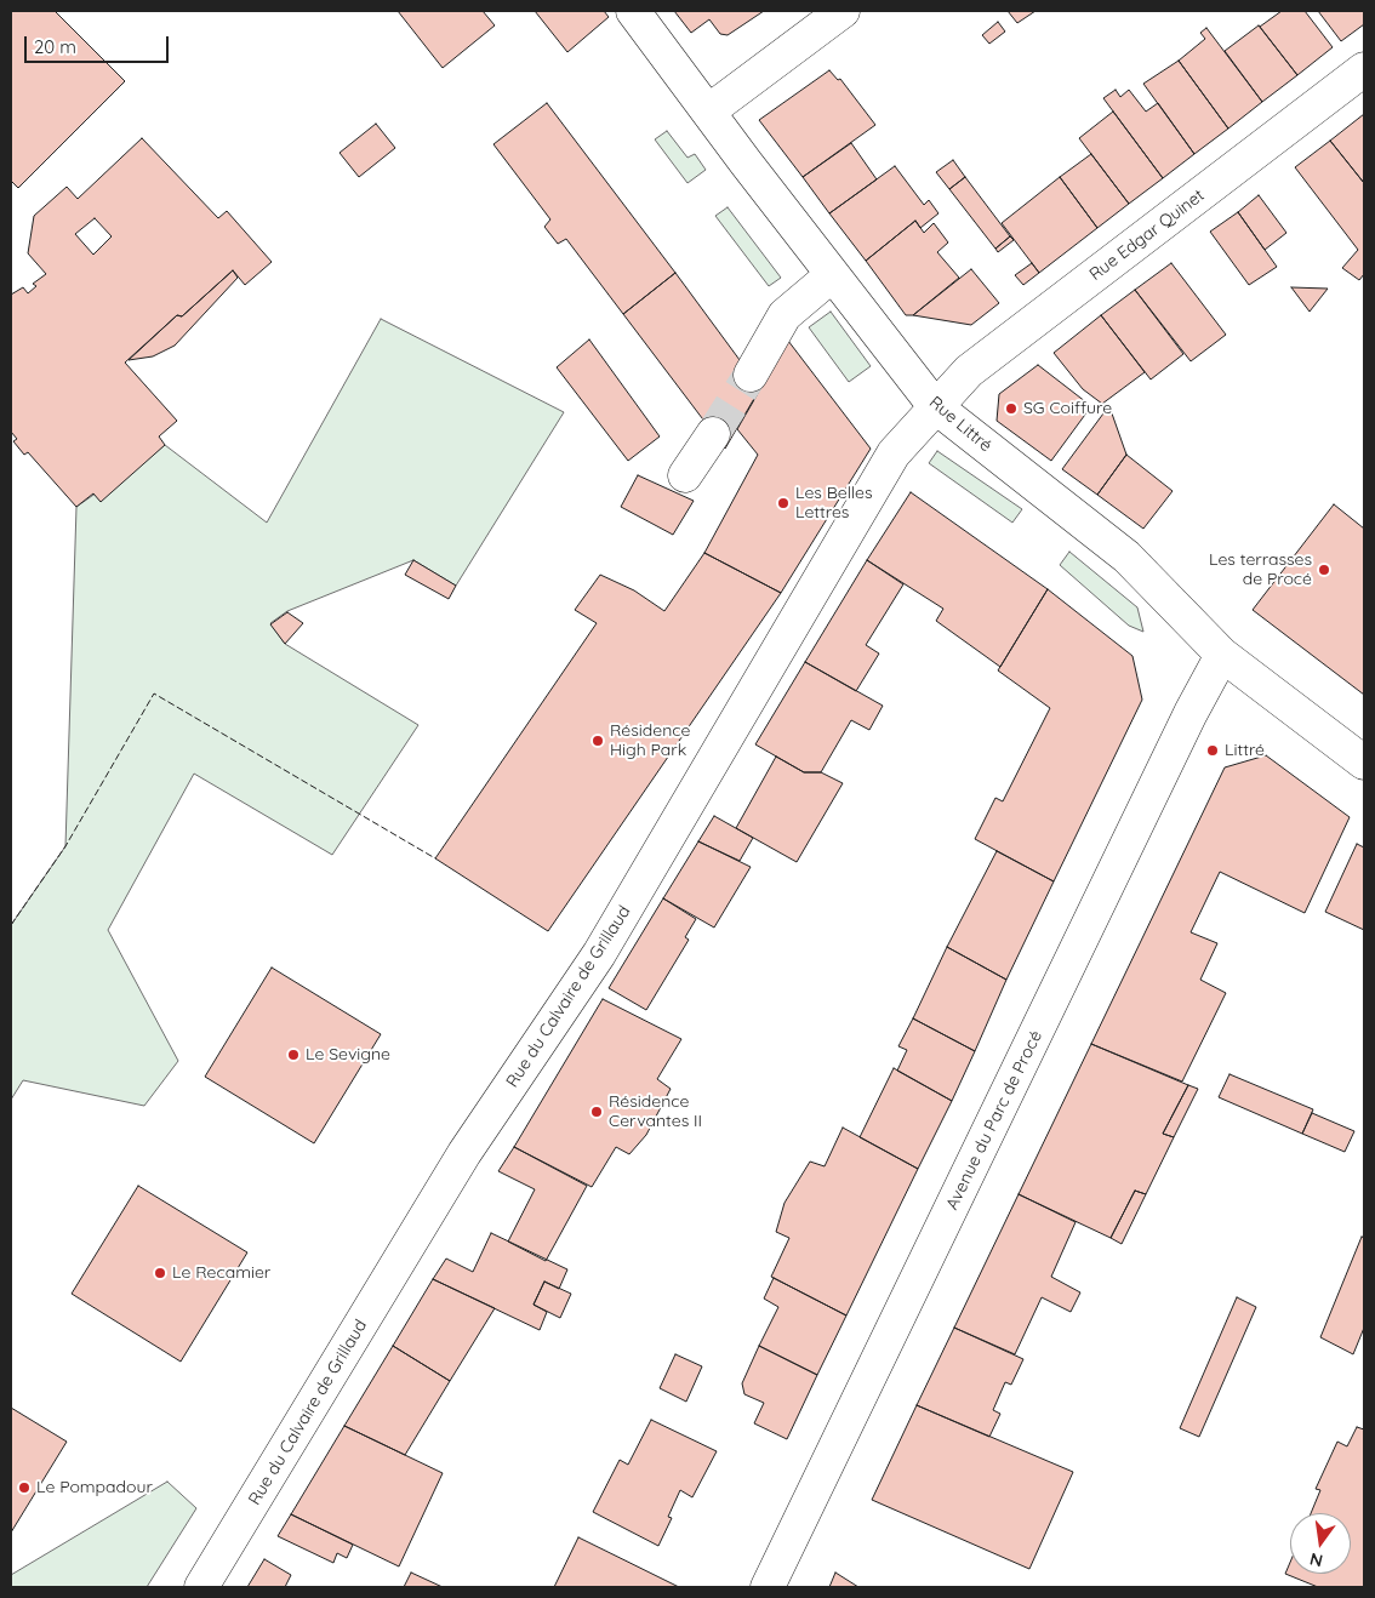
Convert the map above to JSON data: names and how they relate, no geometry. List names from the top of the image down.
{
  "streets": {
    "street": [
      "Rue Edgar Quinet",
      "Rue Littré",
      "Rue du Calvaire de Grillaud",
      "Avenue du Parc de Procé"
    ]
  },
  "crossings": [
    ["Rue Edgar Quinet", "Rue Littré"],
    ["Rue Edgar Quinet", "Rue du Calvaire de Grillaud"],
    ["Rue Littré", "Rue du Calvaire de Grillaud"],
    ["Rue Littré", "Avenue du Parc de Procé"]
  ],
  "places": [
    "SG Coiffure",
    "Les Belles Lettres",
    "Les terrasses de Procé",
    "Résidence High Park",
    "Littré",
    "Le Sevigne",
    "Résidence Cervantes II",
    "Le Recamier",
    "Le Pompadour"
  ],
  "scale_bar": "20 m",
  "north": "bottom"
}
